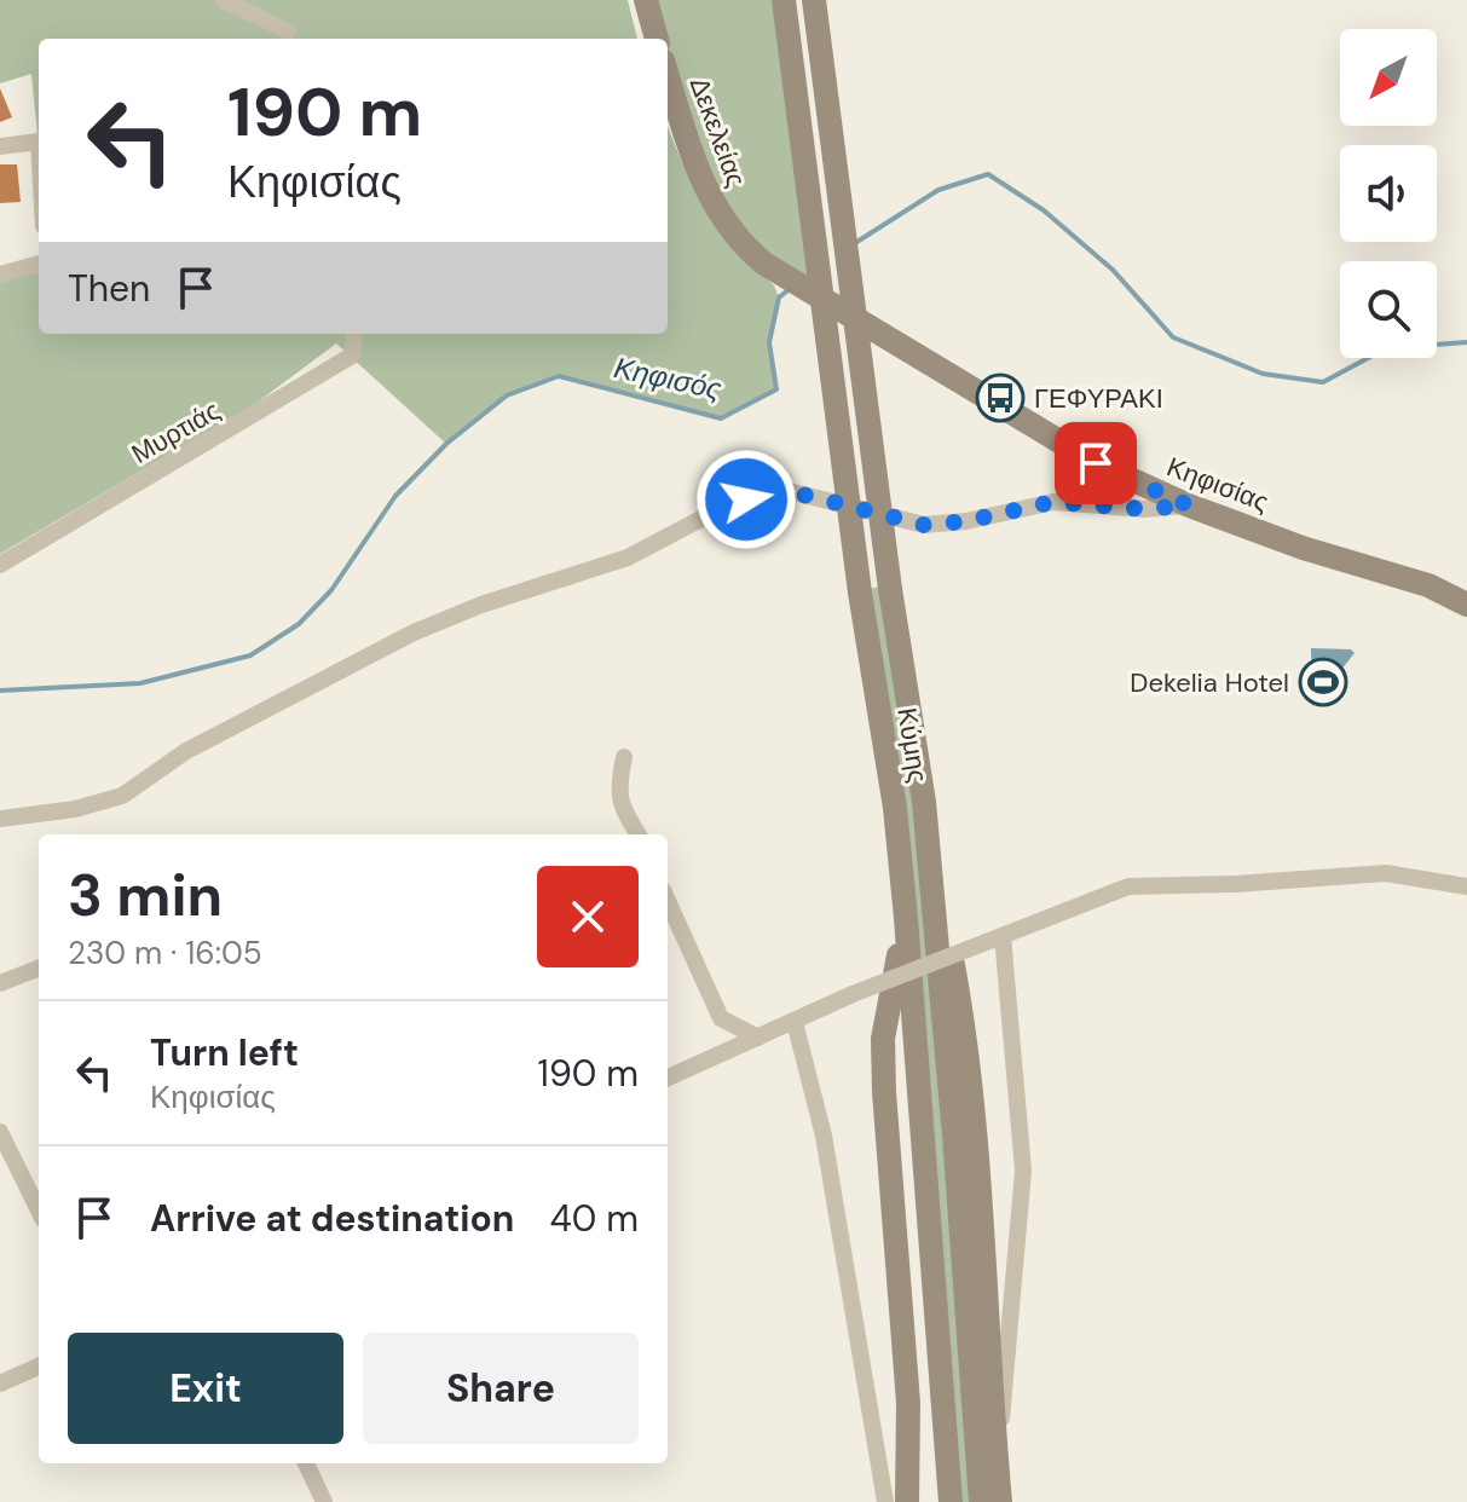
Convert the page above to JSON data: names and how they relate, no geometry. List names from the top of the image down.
{
  "streets": {
    "main road": ["Δεκελείας", "Κηφισίας", "Κύμης"],
    "street": ["Μυρτιάς"]
  },
  "crossings": [
    ["Δεκελείας", "Κηφισίας"]
  ],
  "water": ["Κηφισός"],
  "places": {
    "bus stop": ["ΓΕΦΥΡΑΚΙ"],
    "sports": ["Dekelia Hotel"]
  },
  "north": "bottom left",
  "page": {
    "turn": ["190 m", "Κηφισίας"],
    "then": "Then",
    "heading": ["3 min", "230 m · 16:05"],
    "list": [
      {
        "name": "Turn left",
        "note": "Κηφισίας",
        "value": "190 m"
      },
      {
        "name": "Arrive at destination",
        "value": "40 m"
      }
    ],
    "buttons": ["Exit", "Share"]
  }
}
